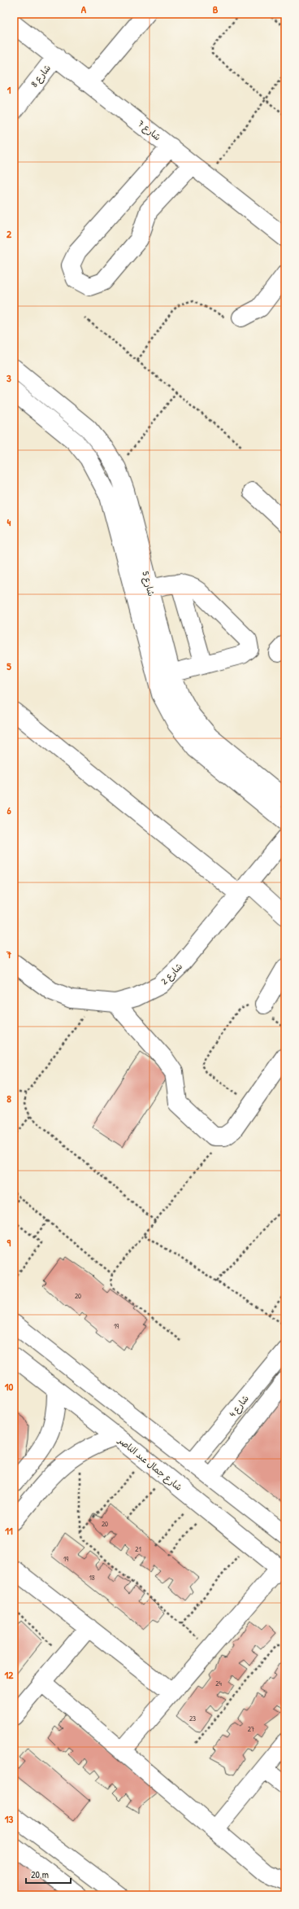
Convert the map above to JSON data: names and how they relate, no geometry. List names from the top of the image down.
{
  "streets": {
    "street": [
      "شارع 8",
      "شارع 7",
      "شارع 5",
      "شارع 2",
      "شارع 4",
      "شارع جمال عبد الناصر"
    ]
  },
  "crossings": [
    ["شارع 8", "شارع 7"]
  ],
  "house_numbers": [
    "20",
    "19",
    "20",
    "21",
    "19",
    "18",
    "24",
    "23",
    "27"
  ],
  "scale_bar": "20 m",
  "grid": {
    "columns": ["A", "B"],
    "rows": [
      "1",
      "2",
      "3",
      "4",
      "5",
      "6",
      "7",
      "8",
      "9",
      "10",
      "11",
      "12",
      "13"
    ]
  }
}
